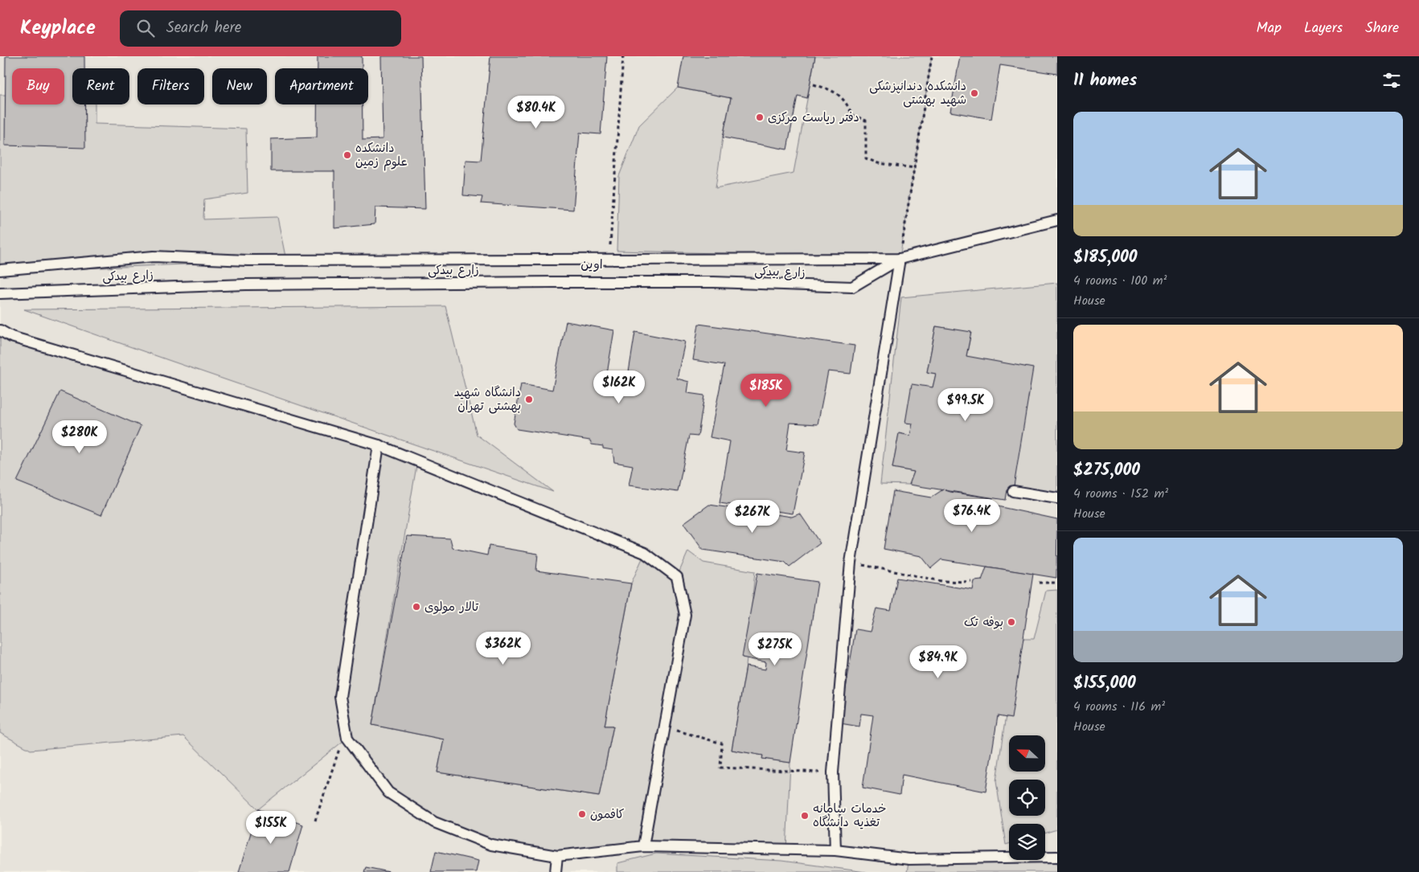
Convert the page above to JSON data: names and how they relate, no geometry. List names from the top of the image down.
{
  "streets": {
    "lane": ["زارع بیدکی"]
  },
  "districts": ["اوین"],
  "places": [
    "دانشکده دندانپزشکی شهید بهشتی",
    "دفتر ریاست مرکزی",
    "دانشکده علوم زمین",
    "دانشگاه شهید بهشتی تهران",
    "تالار مولوی",
    "بوفه تک",
    "کافمون",
    "خدمات سامانه تغذیه دانشگاه"
  ],
  "north": "left",
  "page": {
    "header": "Keyplace",
    "search": "Search here",
    "nav": ["Map", "Layers", "Share"],
    "heading": "11 homes",
    "chip": [
      "Buy",
      "Rent",
      "Filters",
      "New",
      "Apartment"
    ],
    "price": [
      "$80.4K",
      "$162K",
      "$185K",
      "$99.5K",
      "$280K",
      "$76.4K",
      "$267K",
      "$362K",
      "$275K",
      "$84.9K",
      "$155K"
    ],
    "list": [
      {
        "name": "$185,000",
        "note": "4 rooms · 100 m² · House"
      },
      {
        "name": "$275,000",
        "note": "4 rooms · 152 m² · House"
      },
      {
        "name": "$155,000",
        "note": "4 rooms · 116 m² · House"
      }
    ]
  }
}
